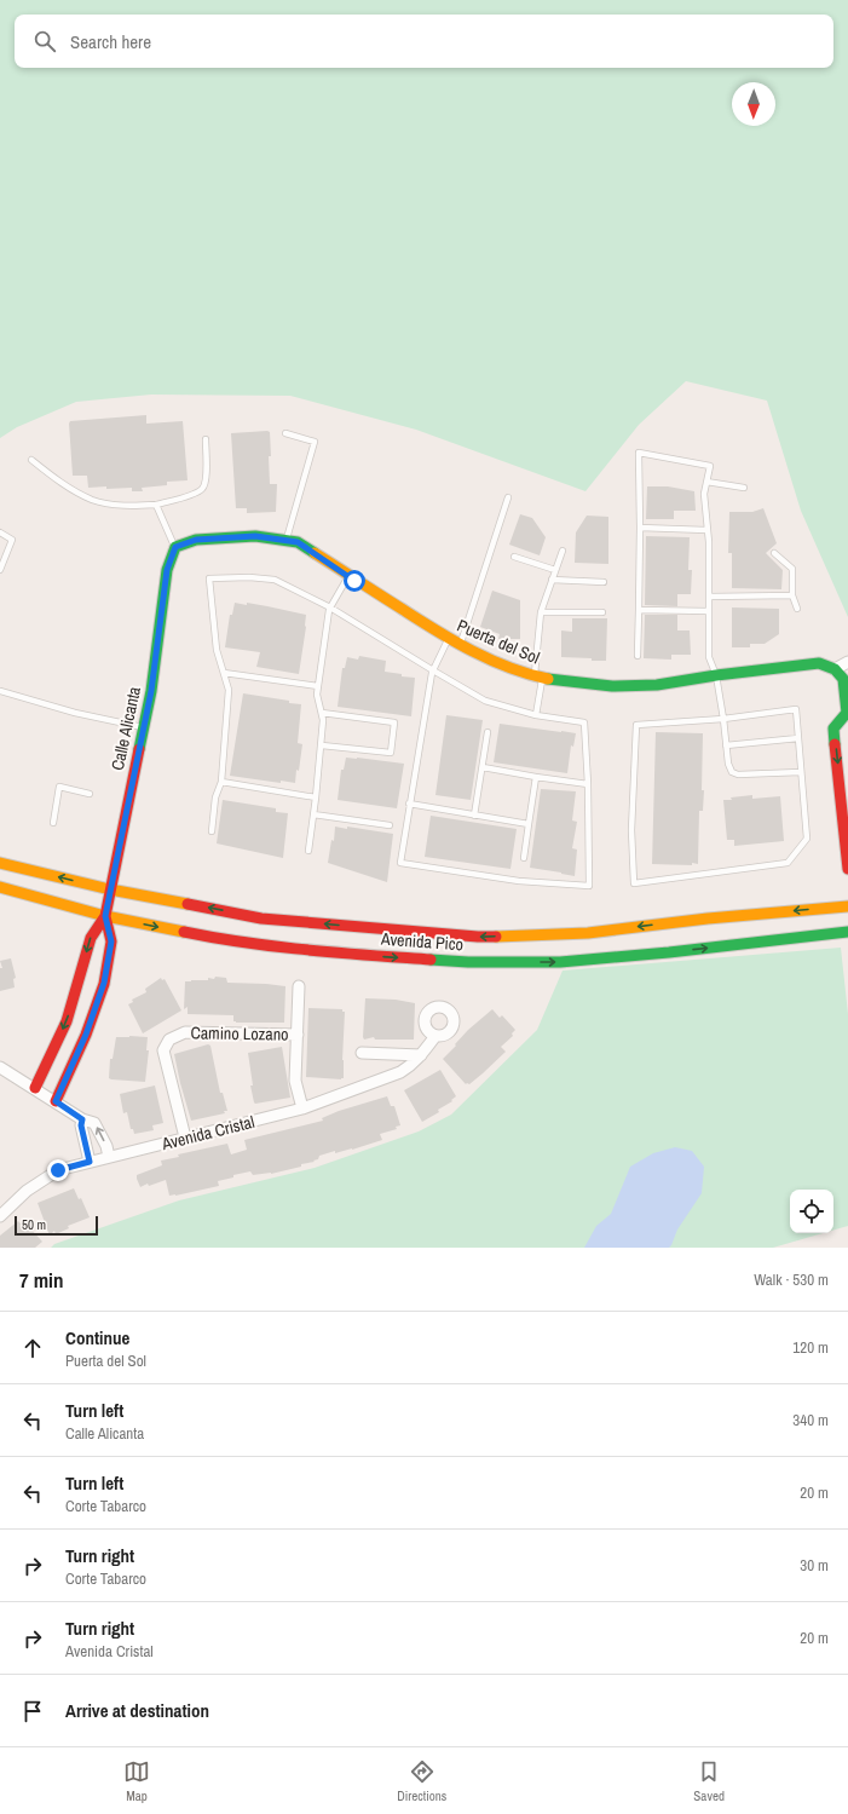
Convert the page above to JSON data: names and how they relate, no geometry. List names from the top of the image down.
{
  "streets": {
    "main road": ["Puerta del Sol", "Calle Alicanta", "Avenida Pico"],
    "street": ["Camino Lozano", "Avenida Cristal"]
  },
  "crossings": [
    ["Puerta del Sol", "Calle Alicanta"],
    ["Calle Alicanta", "Avenida Pico"],
    ["Camino Lozano", "Avenida Cristal"]
  ],
  "scale_bar": "50 m",
  "north": "bottom",
  "page": {
    "search": "Search here",
    "scale": "50 m",
    "heading": ["7 min", "Walk · 530 m"],
    "list": [
      ["Continue", "Puerta del Sol", "120 m"],
      ["Turn left", "Calle Alicanta", "340 m"],
      ["Turn left", "Corte Tabarco", "20 m"],
      ["Turn right", "Corte Tabarco", "30 m"],
      ["Turn right", "Avenida Cristal", "20 m"],
      "Arrive at destination"
    ],
    "nav": ["Map", "Directions", "Saved"]
  }
}
